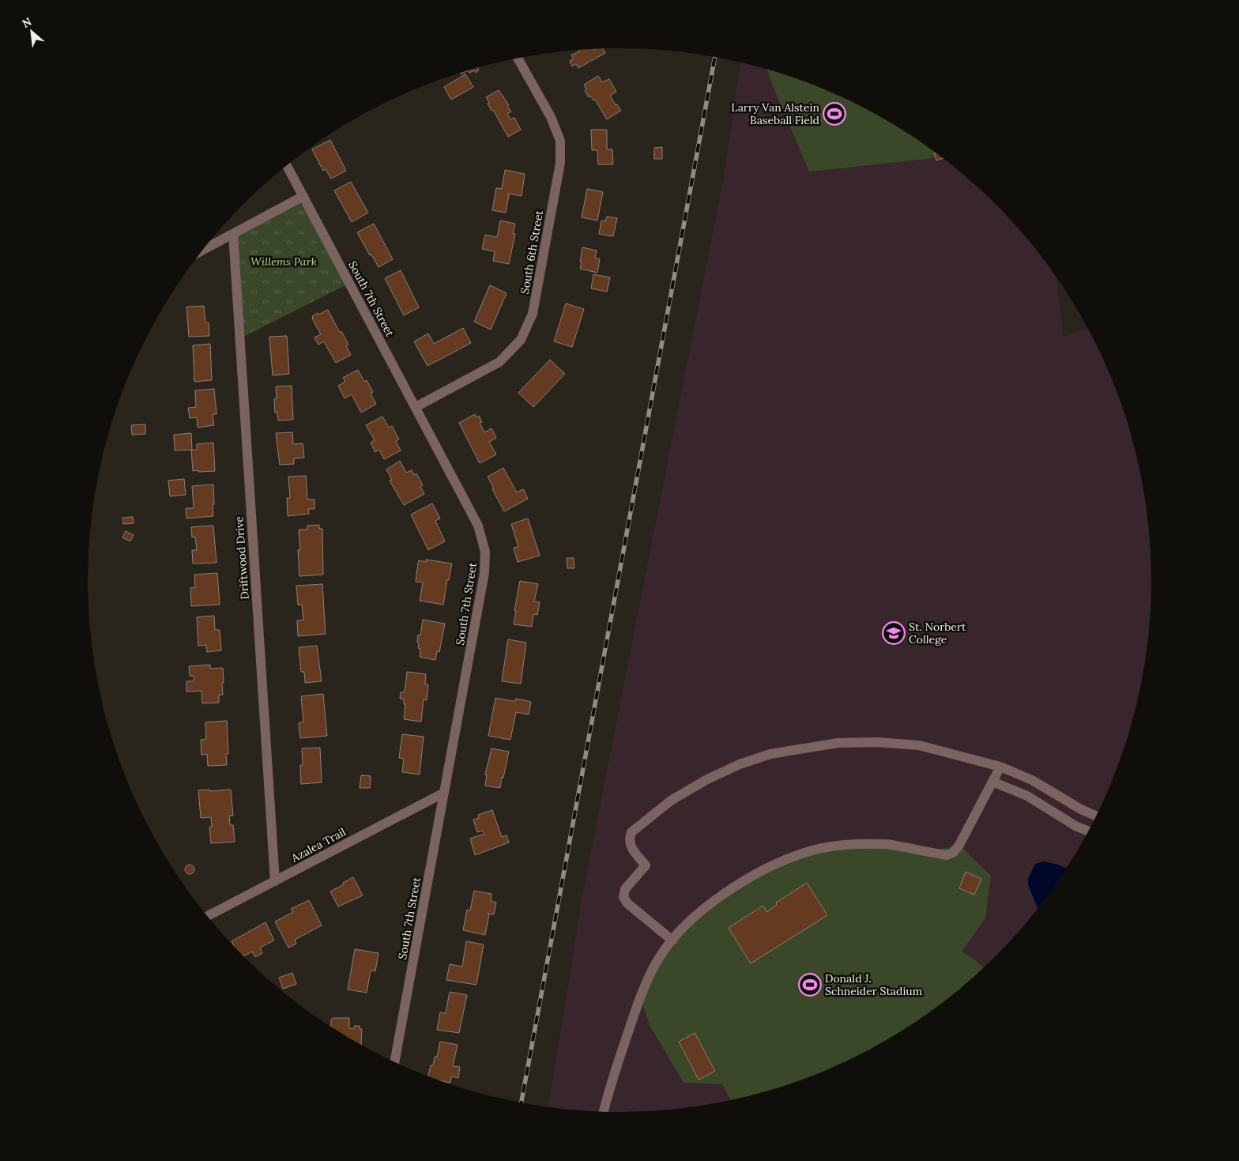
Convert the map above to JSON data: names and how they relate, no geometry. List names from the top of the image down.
{
  "streets": {
    "street": [
      "South 6th Street",
      "South 7th Street",
      "Driftwood Drive",
      "Azalea Trail"
    ]
  },
  "crossings": [
    ["South 6th Street", "South 7th Street"],
    ["South 7th Street", "Azalea Trail"],
    ["Driftwood Drive", "Azalea Trail"]
  ],
  "parks": ["Willems Park"],
  "places": {
    "sports": ["Larry Van Alstein Baseball Field", "Donald J. Schneider Stadium"],
    "school or university": ["St. Norbert College"]
  },
  "north": "top left"
}
